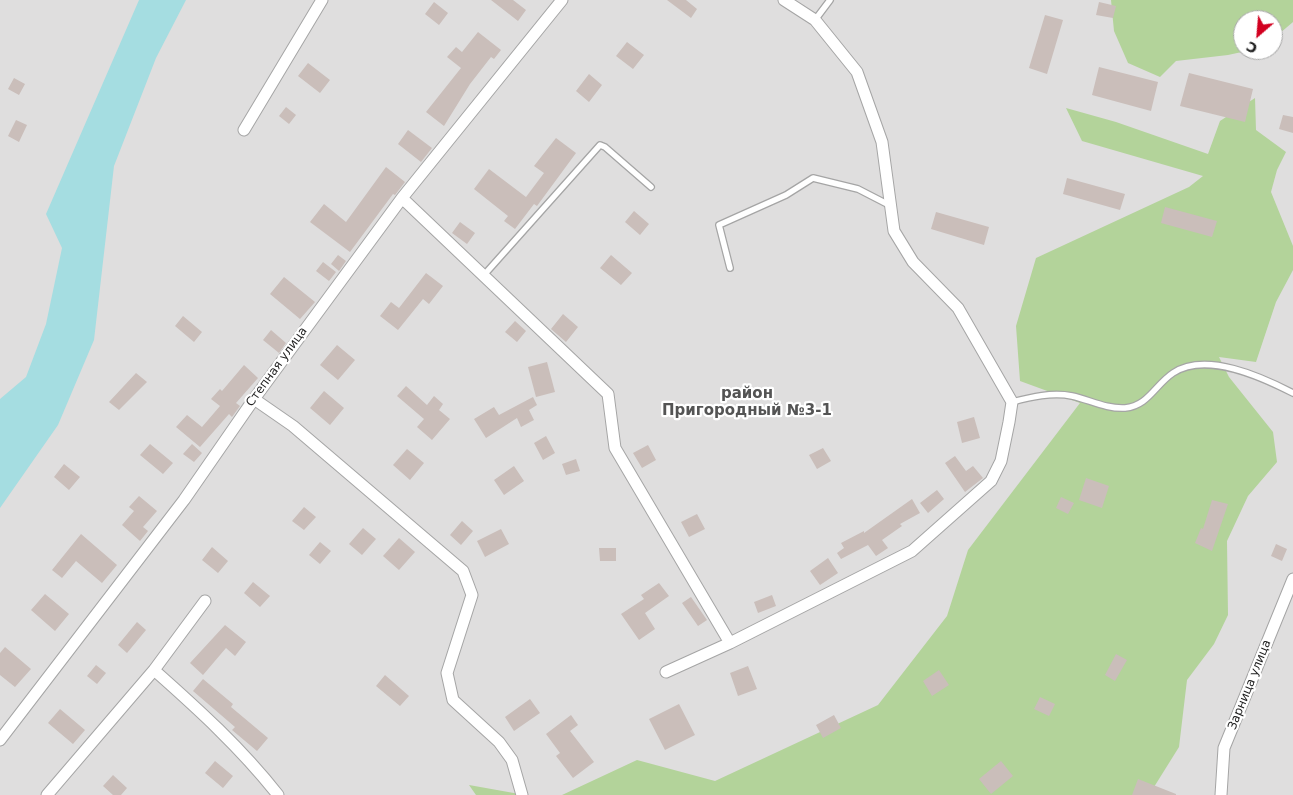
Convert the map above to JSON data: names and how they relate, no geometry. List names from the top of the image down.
{
  "streets": {
    "street": ["Степная улица", "Зарница улица"]
  },
  "districts": ["район Пригородный №3-1"],
  "north": "bottom left"
}
